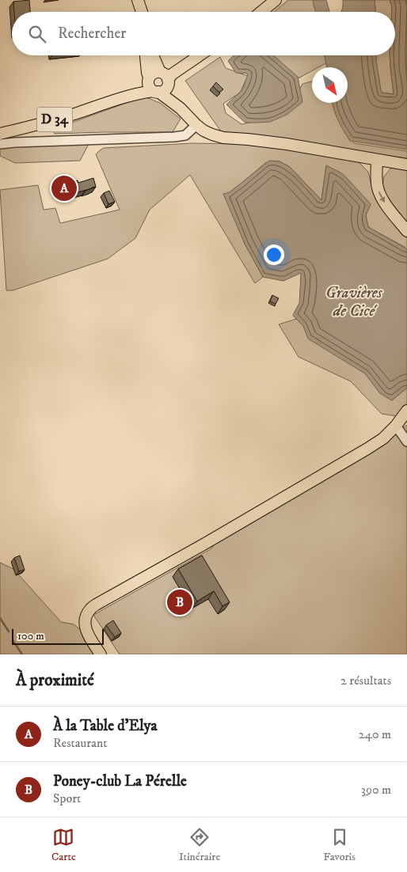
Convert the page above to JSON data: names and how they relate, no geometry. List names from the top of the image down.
{
  "streets": {
    "main road": ["D 34"]
  },
  "water": ["Gravières de Cicé"],
  "scale_bar": "100 m",
  "north": "bottom right",
  "page": {
    "search": "Rechercher",
    "pins": ["A", "B"],
    "scale": "100 m",
    "heading": ["À proximité", "2 résultats"],
    "list": [
      {
        "mark": "A",
        "name": "À la Table d’Elya",
        "note": "Restaurant",
        "value": "240 m"
      },
      {
        "mark": "B",
        "name": "Poney-club La Pérelle",
        "note": "Sport",
        "value": "390 m"
      }
    ],
    "nav": ["Carte", "Itinéraire", "Favoris"]
  }
}
